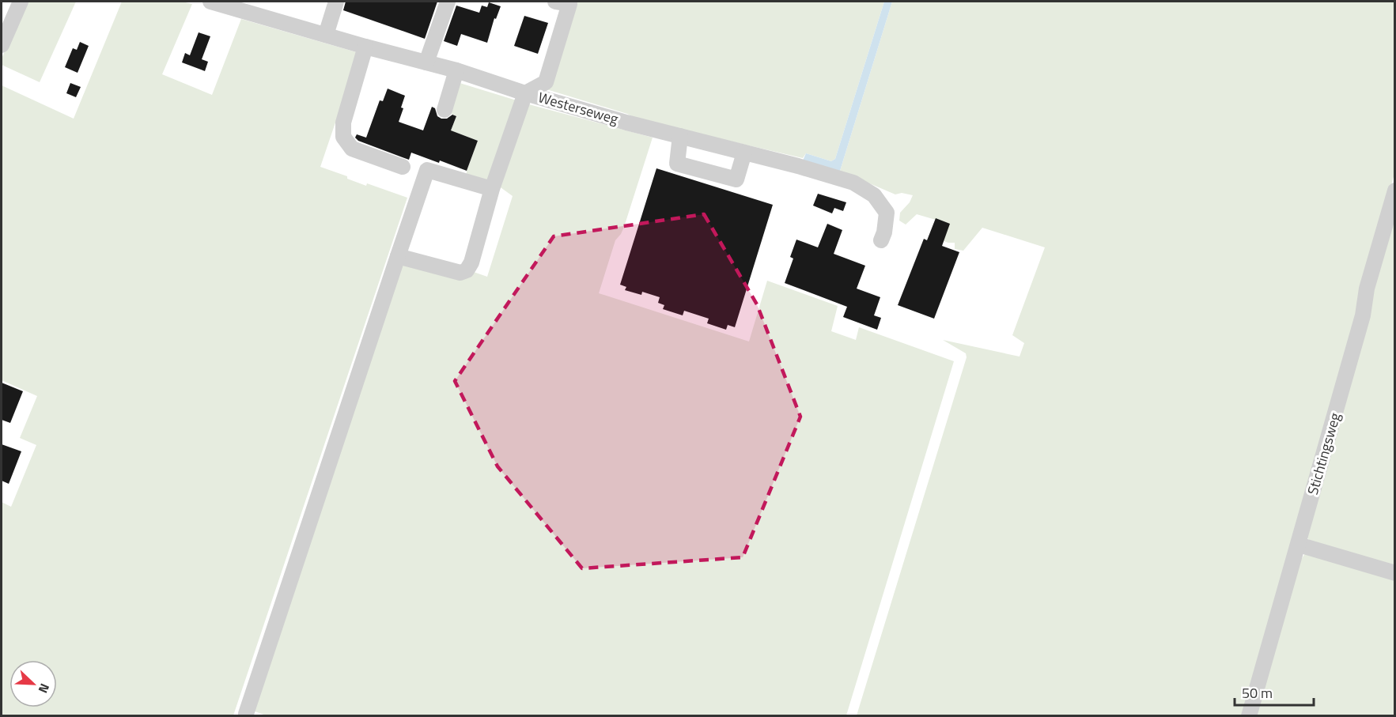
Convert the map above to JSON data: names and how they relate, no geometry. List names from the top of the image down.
{
  "streets": {
    "street": ["Westerseweg", "Stichtingsweg"]
  },
  "scale_bar": "50 m",
  "north": "bottom right"
}
